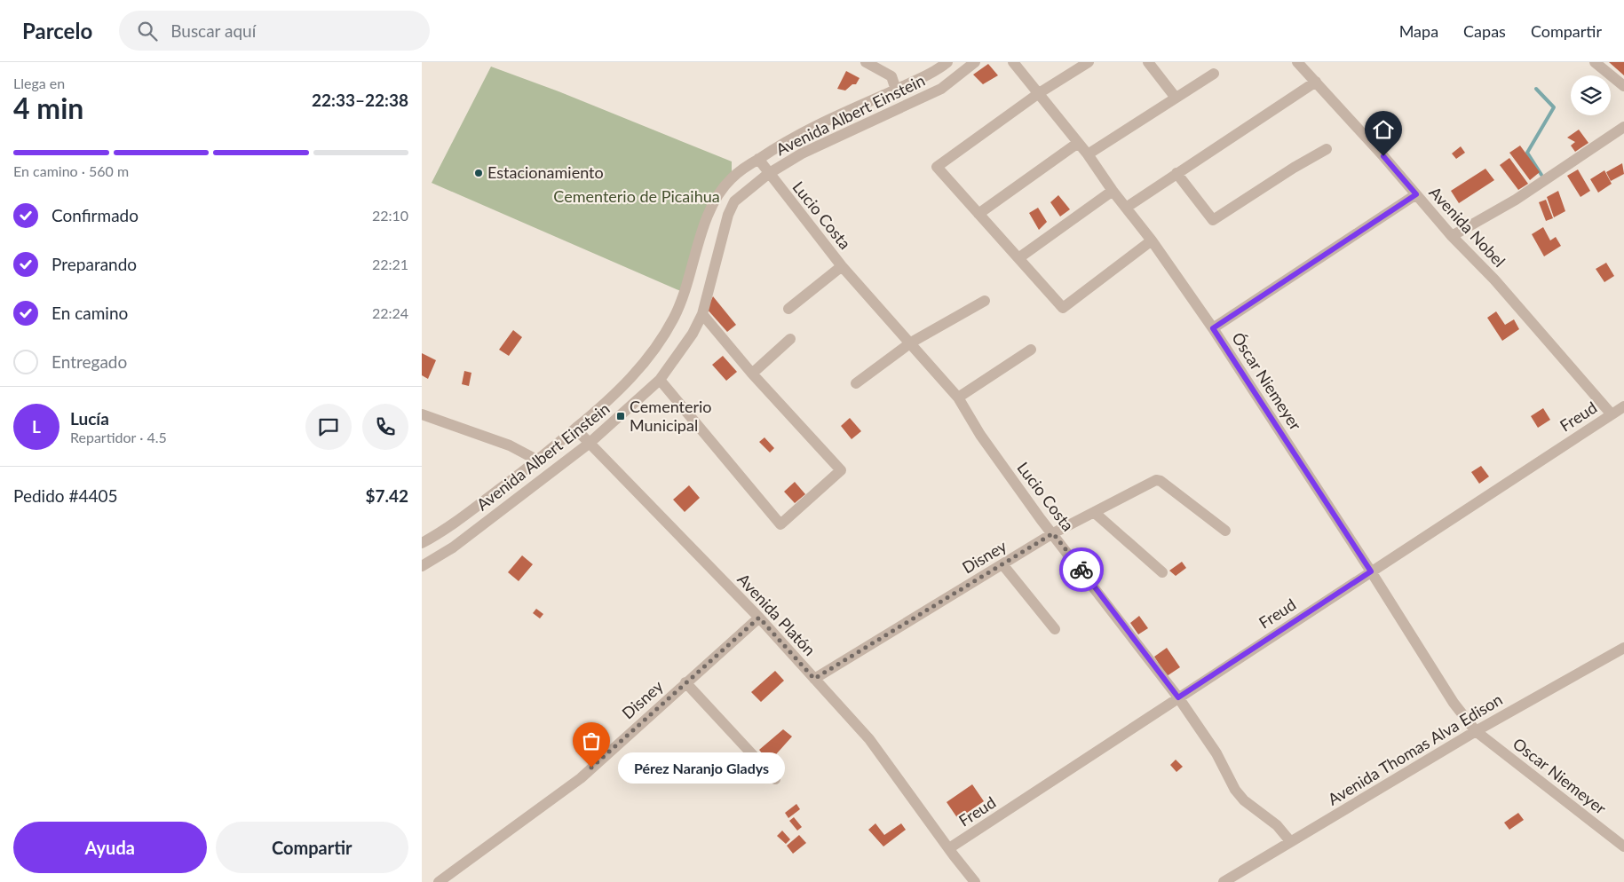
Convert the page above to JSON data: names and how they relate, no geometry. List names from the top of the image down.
{
  "streets": {
    "street": [
      "Avenida Albert Einstein",
      "Lucio Costa",
      "Avenida Nobel",
      "Óscar Niemeyer",
      "Freud",
      "Disney",
      "Avenida Platón",
      "Avenida Thomas Alva Edison",
      "Oscar Niemeyer"
    ]
  },
  "crossings": [
    ["Avenida Albert Einstein", "Lucio Costa"],
    ["Avenida Albert Einstein", "Avenida Platón"],
    ["Lucio Costa", "Freud"],
    ["Lucio Costa", "Disney"],
    ["Lucio Costa", "Avenida Thomas Alva Edison"],
    ["Avenida Nobel", "Freud"],
    ["Óscar Niemeyer", "Freud"],
    ["Óscar Niemeyer", "Avenida Thomas Alva Edison"],
    ["Óscar Niemeyer", "Oscar Niemeyer"],
    ["Freud", "Avenida Platón"],
    ["Disney", "Avenida Platón"],
    ["Avenida Thomas Alva Edison", "Oscar Niemeyer"]
  ],
  "parks": ["Cementerio de Picaihua"],
  "places": {
    "other": ["Estacionamiento", "Pérez Naranjo Gladys"],
    "transit": ["Cementerio Municipal"]
  },
  "page": {
    "header": "Parcelo",
    "search": "Buscar aquí",
    "nav": ["Mapa", "Capas", "Compartir"],
    "heading": ["4 min", "Llega en", "22:33–22:38"],
    "panel": [
      "Lucía",
      "Repartidor · 4.5",
      "Pedido #4405",
      "$7.42"
    ],
    "bar": "En camino · 560 m",
    "list": [
      ["Confirmado", "22:10"],
      ["Preparando", "22:21"],
      ["En camino", "22:24"],
      "Entregado"
    ],
    "round": "L",
    "bubble": "Pérez Naranjo Gladys",
    "buttons": ["Ayuda", "Compartir"]
  }
}
